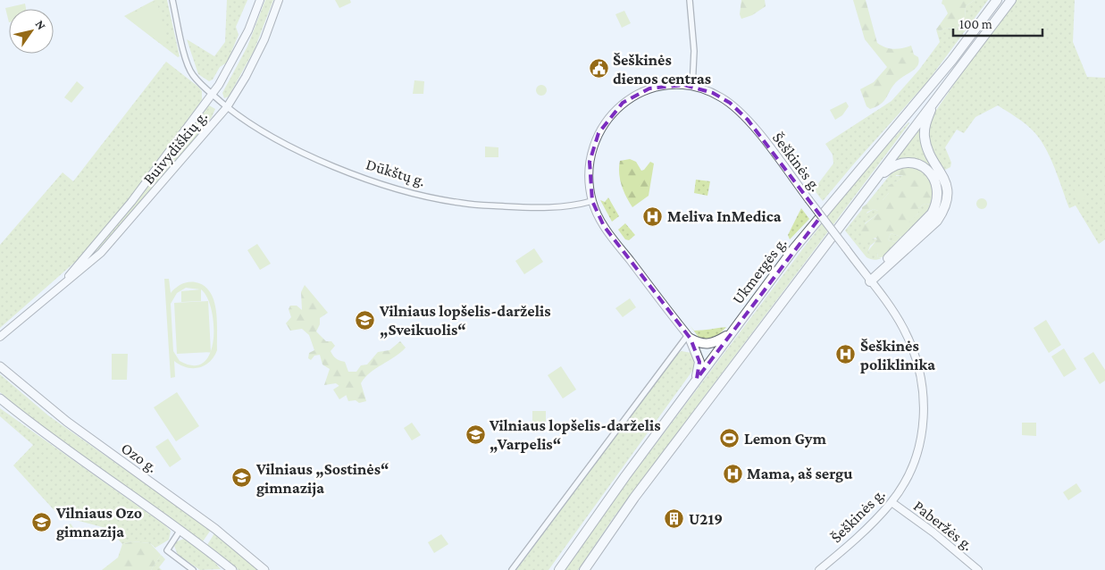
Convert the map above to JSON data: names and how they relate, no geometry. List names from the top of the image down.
{
  "streets": {
    "highway": ["Ukmergės g."],
    "main road": ["Ozo g."],
    "street": [
      "Buivydiškių g.",
      "Šeškinės g.",
      "Dūkštų g.",
      "Paberžės g."
    ]
  },
  "crossings": [
    ["Buivydiškių g.", "Dūkštų g."],
    ["Šeškinės g.", "Dūkštų g."],
    ["Šeškinės g.", "Paberžės g."]
  ],
  "places": {
    "public building": ["Šeškinės dienos centras"],
    "hospital": ["Meliva InMedica", "Šeškinės poliklinika", "Mama, aš sergu"],
    "school or university": [
      "Vilniaus lopšelis-darželis „Sveikuolis“",
      "Vilniaus lopšelis-darželis „Varpelis“",
      "Vilniaus „Sostinės“ gimnazija",
      "Vilniaus Ozo gimnazija"
    ],
    "sports": ["Lemon Gym"],
    "building": ["U219"]
  },
  "scale_bar": "100 m",
  "north": "top right"
}
